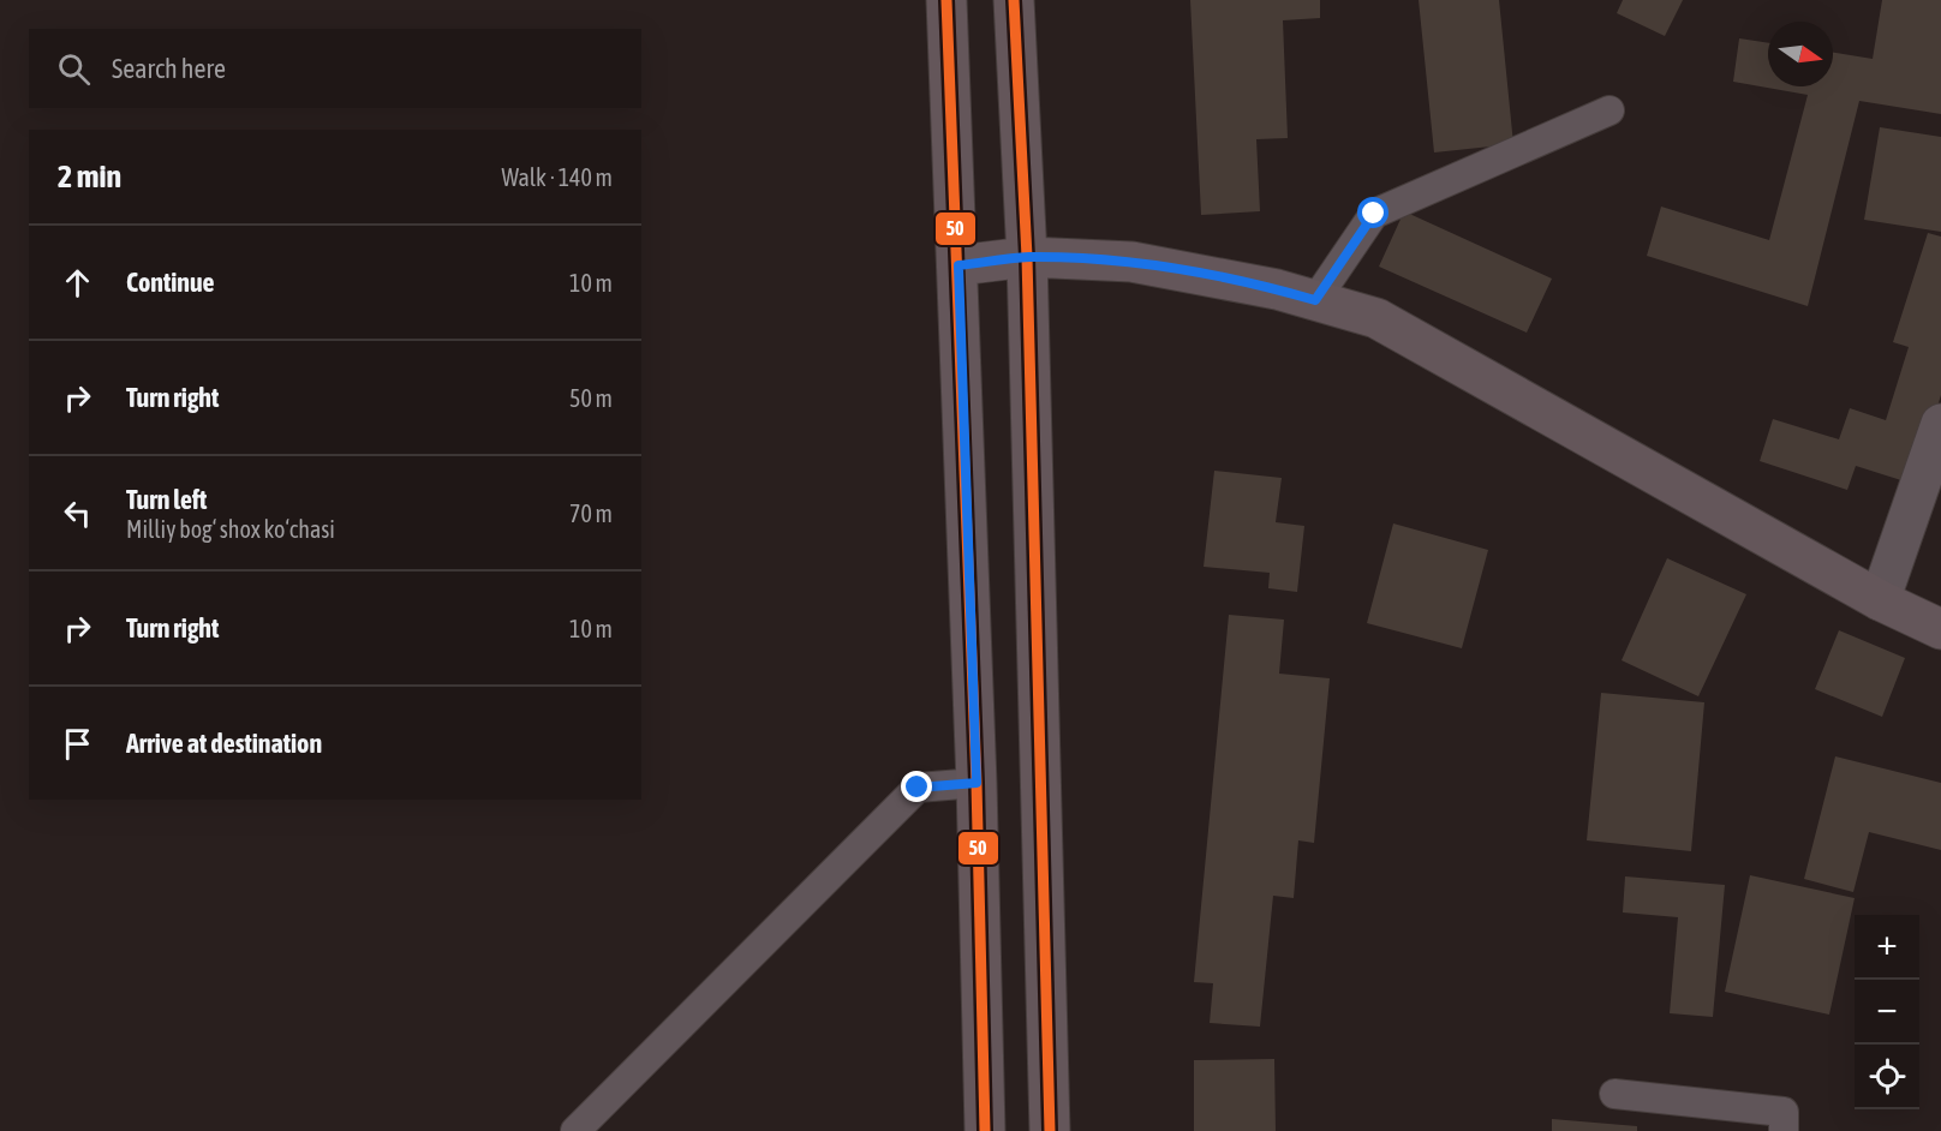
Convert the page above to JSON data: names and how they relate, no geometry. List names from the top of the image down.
{
  "lines": ["transit line 50"],
  "north": "right",
  "page": {
    "search": "Search here",
    "heading": ["2 min", "Walk · 140 m"],
    "list": [
      ["Continue", "10 m"],
      ["Turn right", "50 m"],
      ["Turn left", "Milliy bog‘ shox ko‘chasi", "70 m"],
      ["Turn right", "10 m"],
      "Arrive at destination"
    ],
    "map_buttons": ["+", "−"]
  }
}
